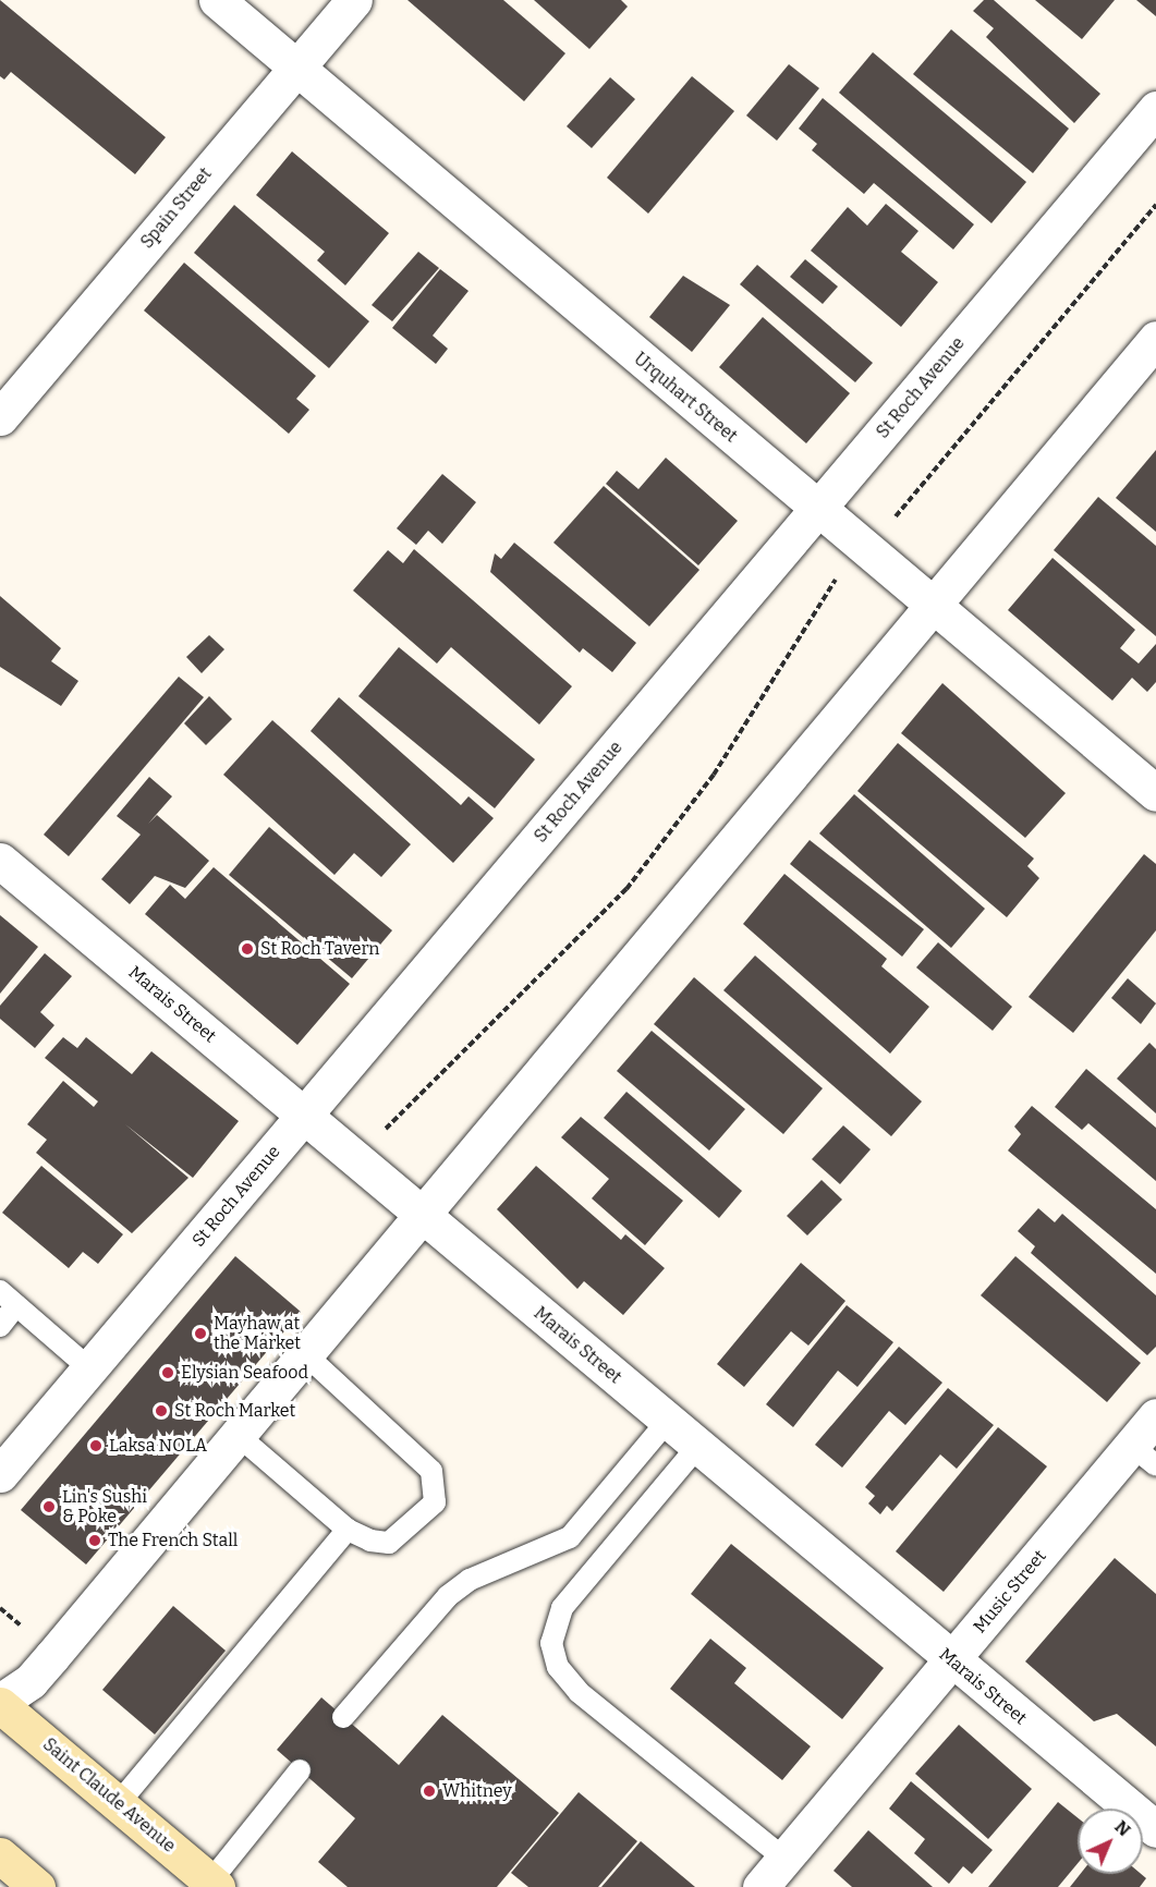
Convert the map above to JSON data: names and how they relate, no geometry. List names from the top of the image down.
{
  "streets": {
    "main road": ["Saint Claude Avenue"],
    "street": [
      "Spain Street",
      "St Roch Avenue",
      "Urquhart Street",
      "Marais Street",
      "Music Street"
    ]
  },
  "crossings": [
    ["Spain Street", "Urquhart Street"],
    ["St Roch Avenue", "Urquhart Street"],
    ["St Roch Avenue", "Marais Street"],
    ["Marais Street", "Music Street"]
  ],
  "places": [
    "St Roch Tavern",
    "Mayhaw at the Market",
    "Elysian Seafood",
    "St Roch Market",
    "Laksa NOLA",
    "Lin's Sushi & Poke",
    "The French Stall",
    "Whitney"
  ],
  "north": "top right"
}
